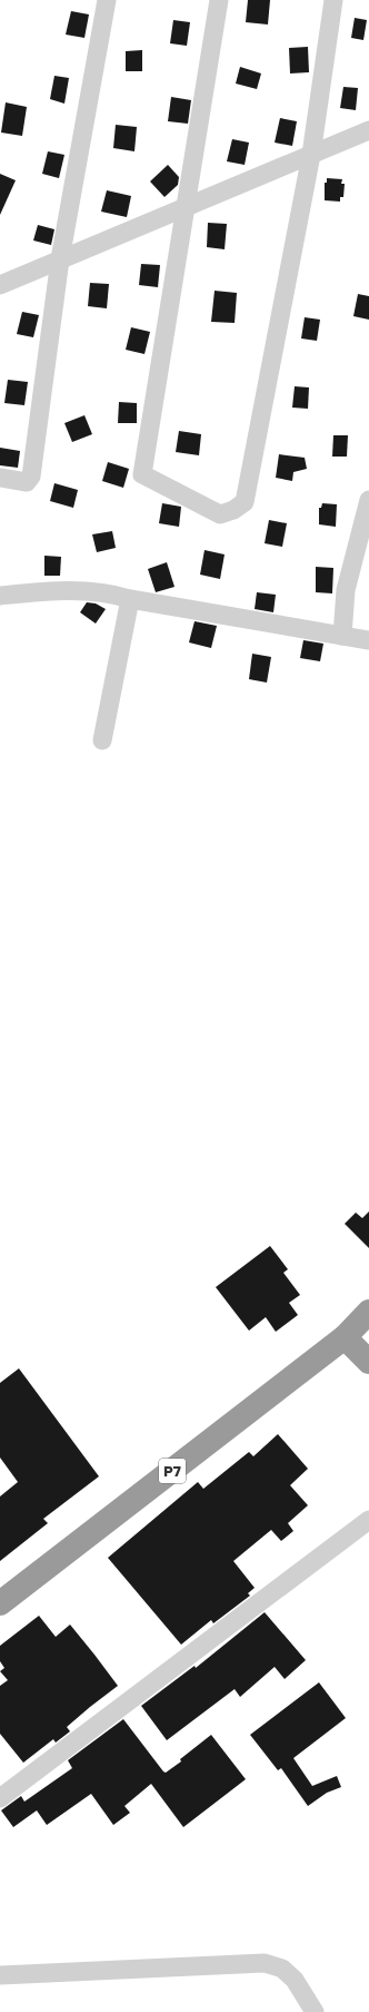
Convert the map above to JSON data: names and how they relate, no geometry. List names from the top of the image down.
{
  "streets": {
    "highway": ["P7"]
  }
}
